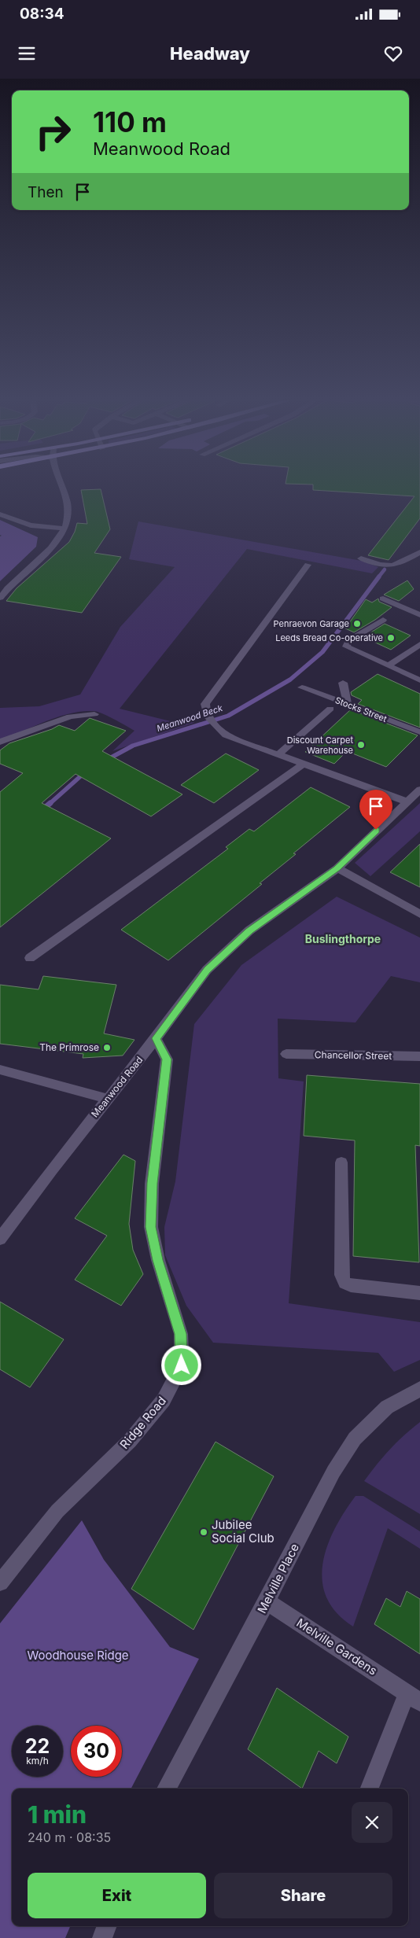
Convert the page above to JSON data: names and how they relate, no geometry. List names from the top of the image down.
{
  "streets": {
    "street": [
      "Stocks Street",
      "Chancellor Street",
      "Meanwood Road",
      "Ridge Road",
      "Melville Place",
      "Melville Gardens"
    ]
  },
  "crossings": [
    ["Meanwood Road", "Ridge Road"],
    ["Melville Place", "Melville Gardens"]
  ],
  "districts": ["Buslingthorpe"],
  "water": ["Meanwood Beck"],
  "parks": ["Woodhouse Ridge"],
  "places": [
    "Penraevon Garage",
    "Leeds Bread Co-operative",
    "Discount Carpet Warehouse",
    "The Primrose",
    "Jubilee Social Club"
  ],
  "page": {
    "status": "08:34",
    "header": "Headway",
    "turn": ["110 m", "Meanwood Road"],
    "then": "Then",
    "speed": "22 km/h",
    "limit": "30",
    "heading": ["1 min", "240 m · 08:35"],
    "buttons": ["Exit", "Share"]
  }
}
